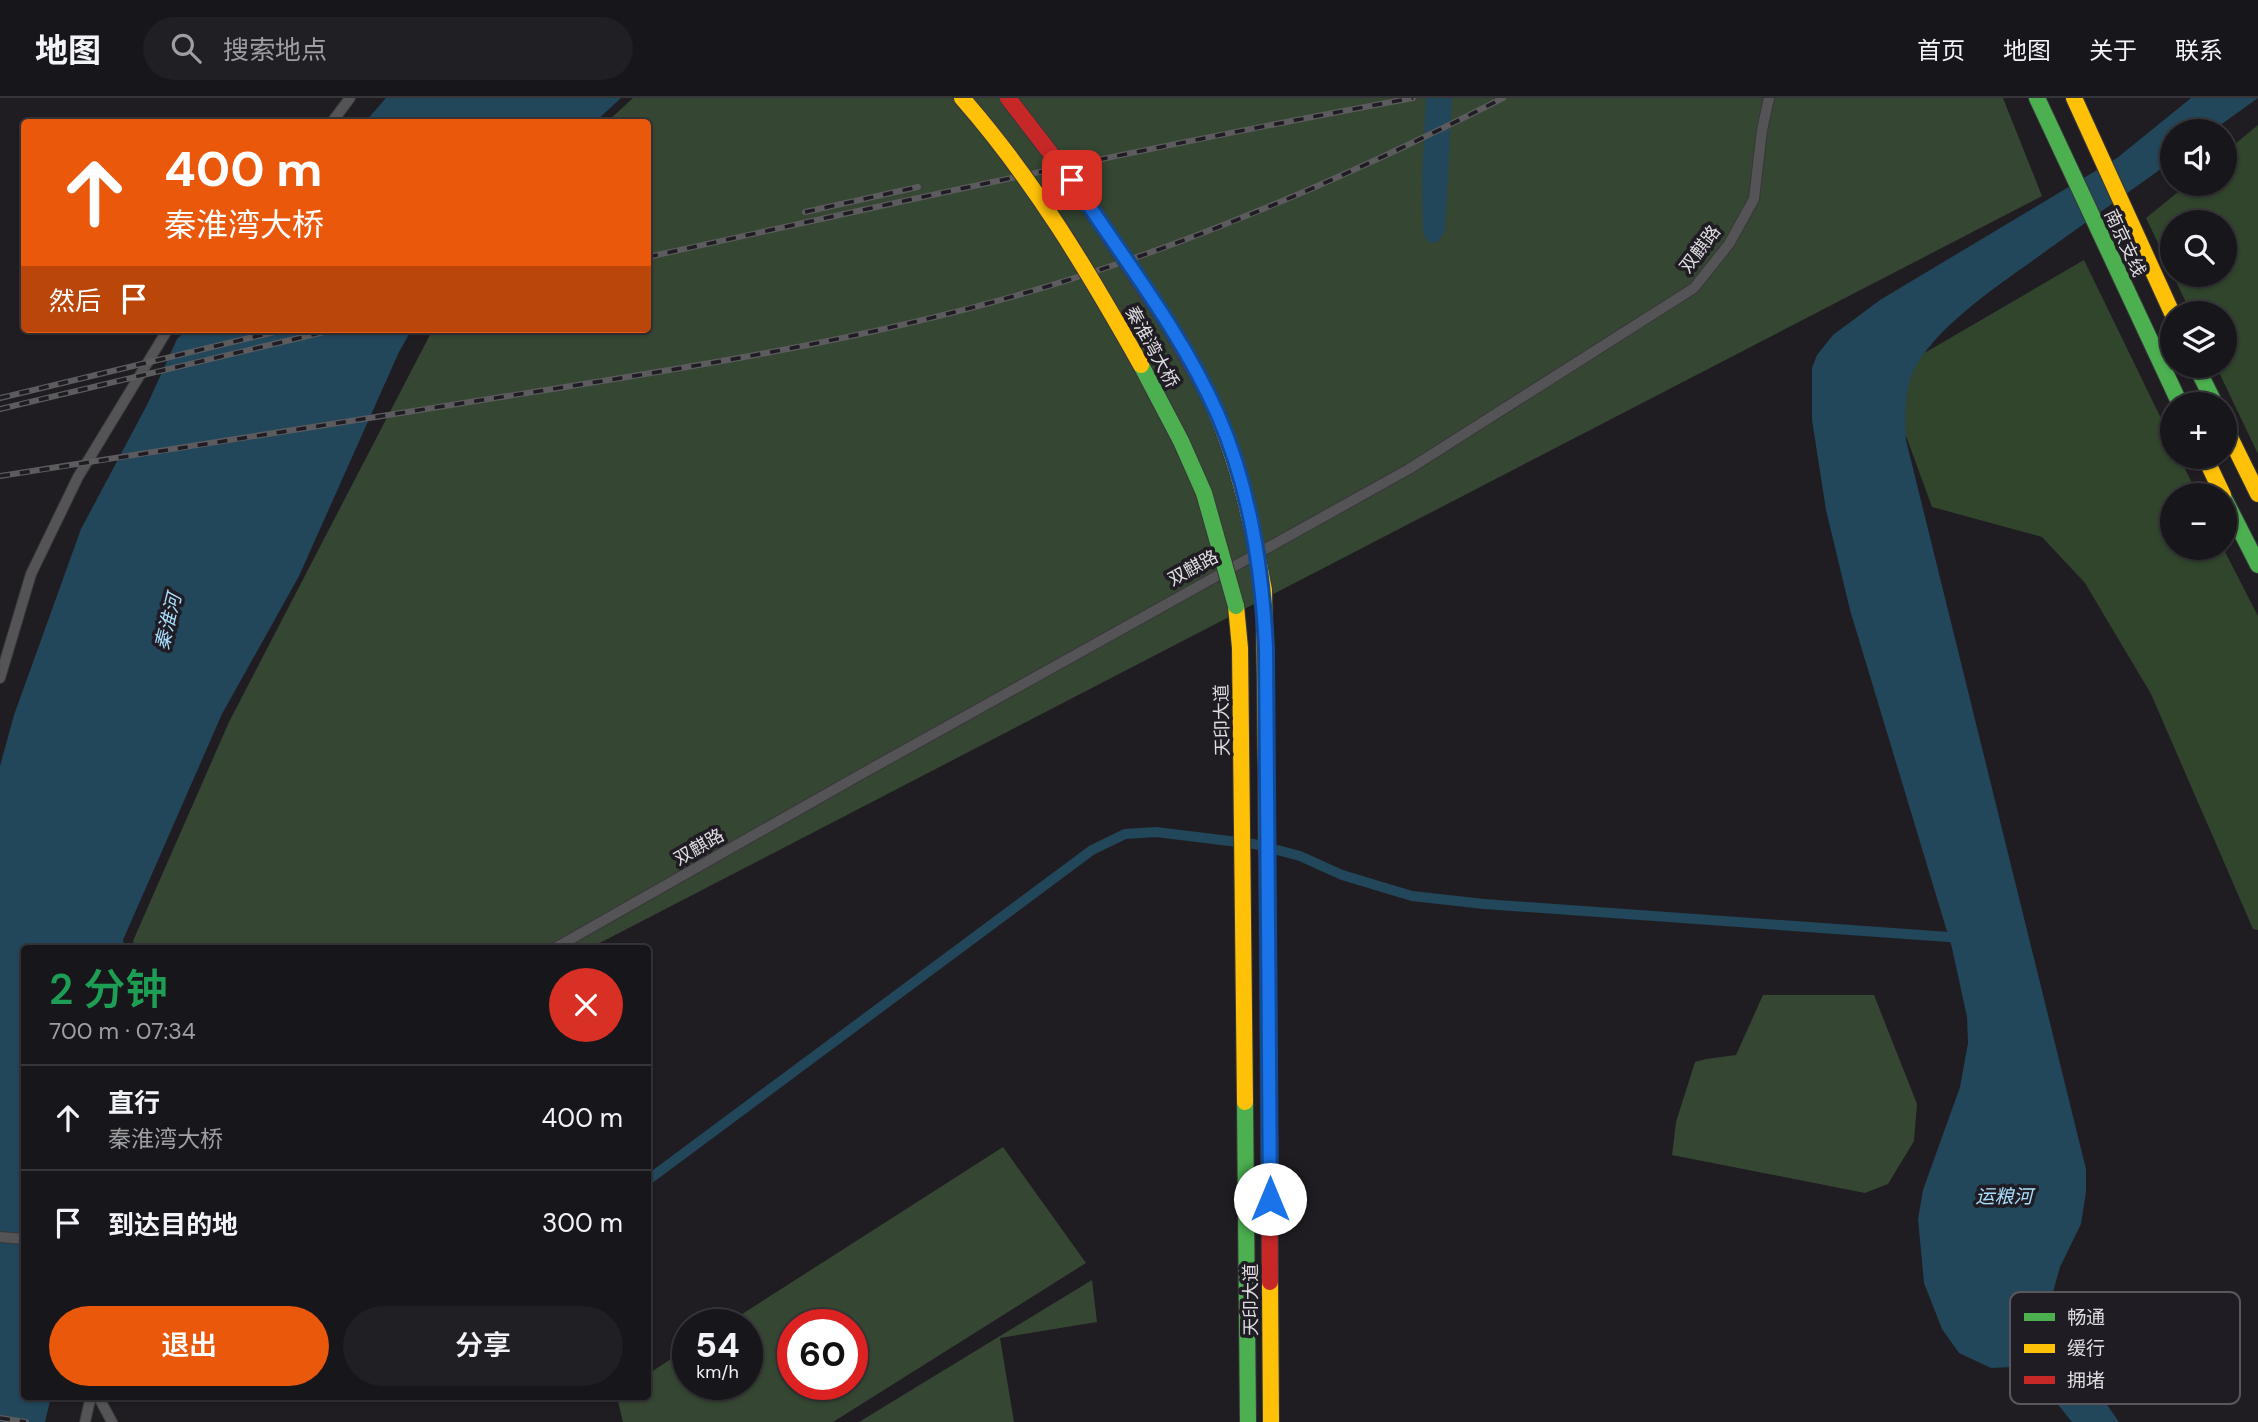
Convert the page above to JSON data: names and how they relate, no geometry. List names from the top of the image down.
{
  "streets": {
    "main road": ["南京支线", "秦淮湾大桥", "天印大道"],
    "street": ["双麒路"]
  },
  "crossings": [
    ["秦淮湾大桥", "天印大道"]
  ],
  "water": ["秦淮河", "运粮河"],
  "legend": ["畅通", "缓行", "拥堵"],
  "page": {
    "header": "地图",
    "search": "搜索地点",
    "nav": [
      "首页",
      "地图",
      "关于",
      "联系"
    ],
    "map_buttons": ["+", "−"],
    "turn": ["400 m", "秦淮湾大桥"],
    "then": "然后",
    "heading": ["2 分钟", "700 m · 07:34"],
    "list": [
      {
        "name": "直行",
        "note": "秦淮湾大桥",
        "value": "400 m"
      },
      {
        "name": "到达目的地",
        "value": "300 m"
      }
    ],
    "buttons": ["退出", "分享"],
    "speed": "54 km/h",
    "limit": "60"
  }
}
